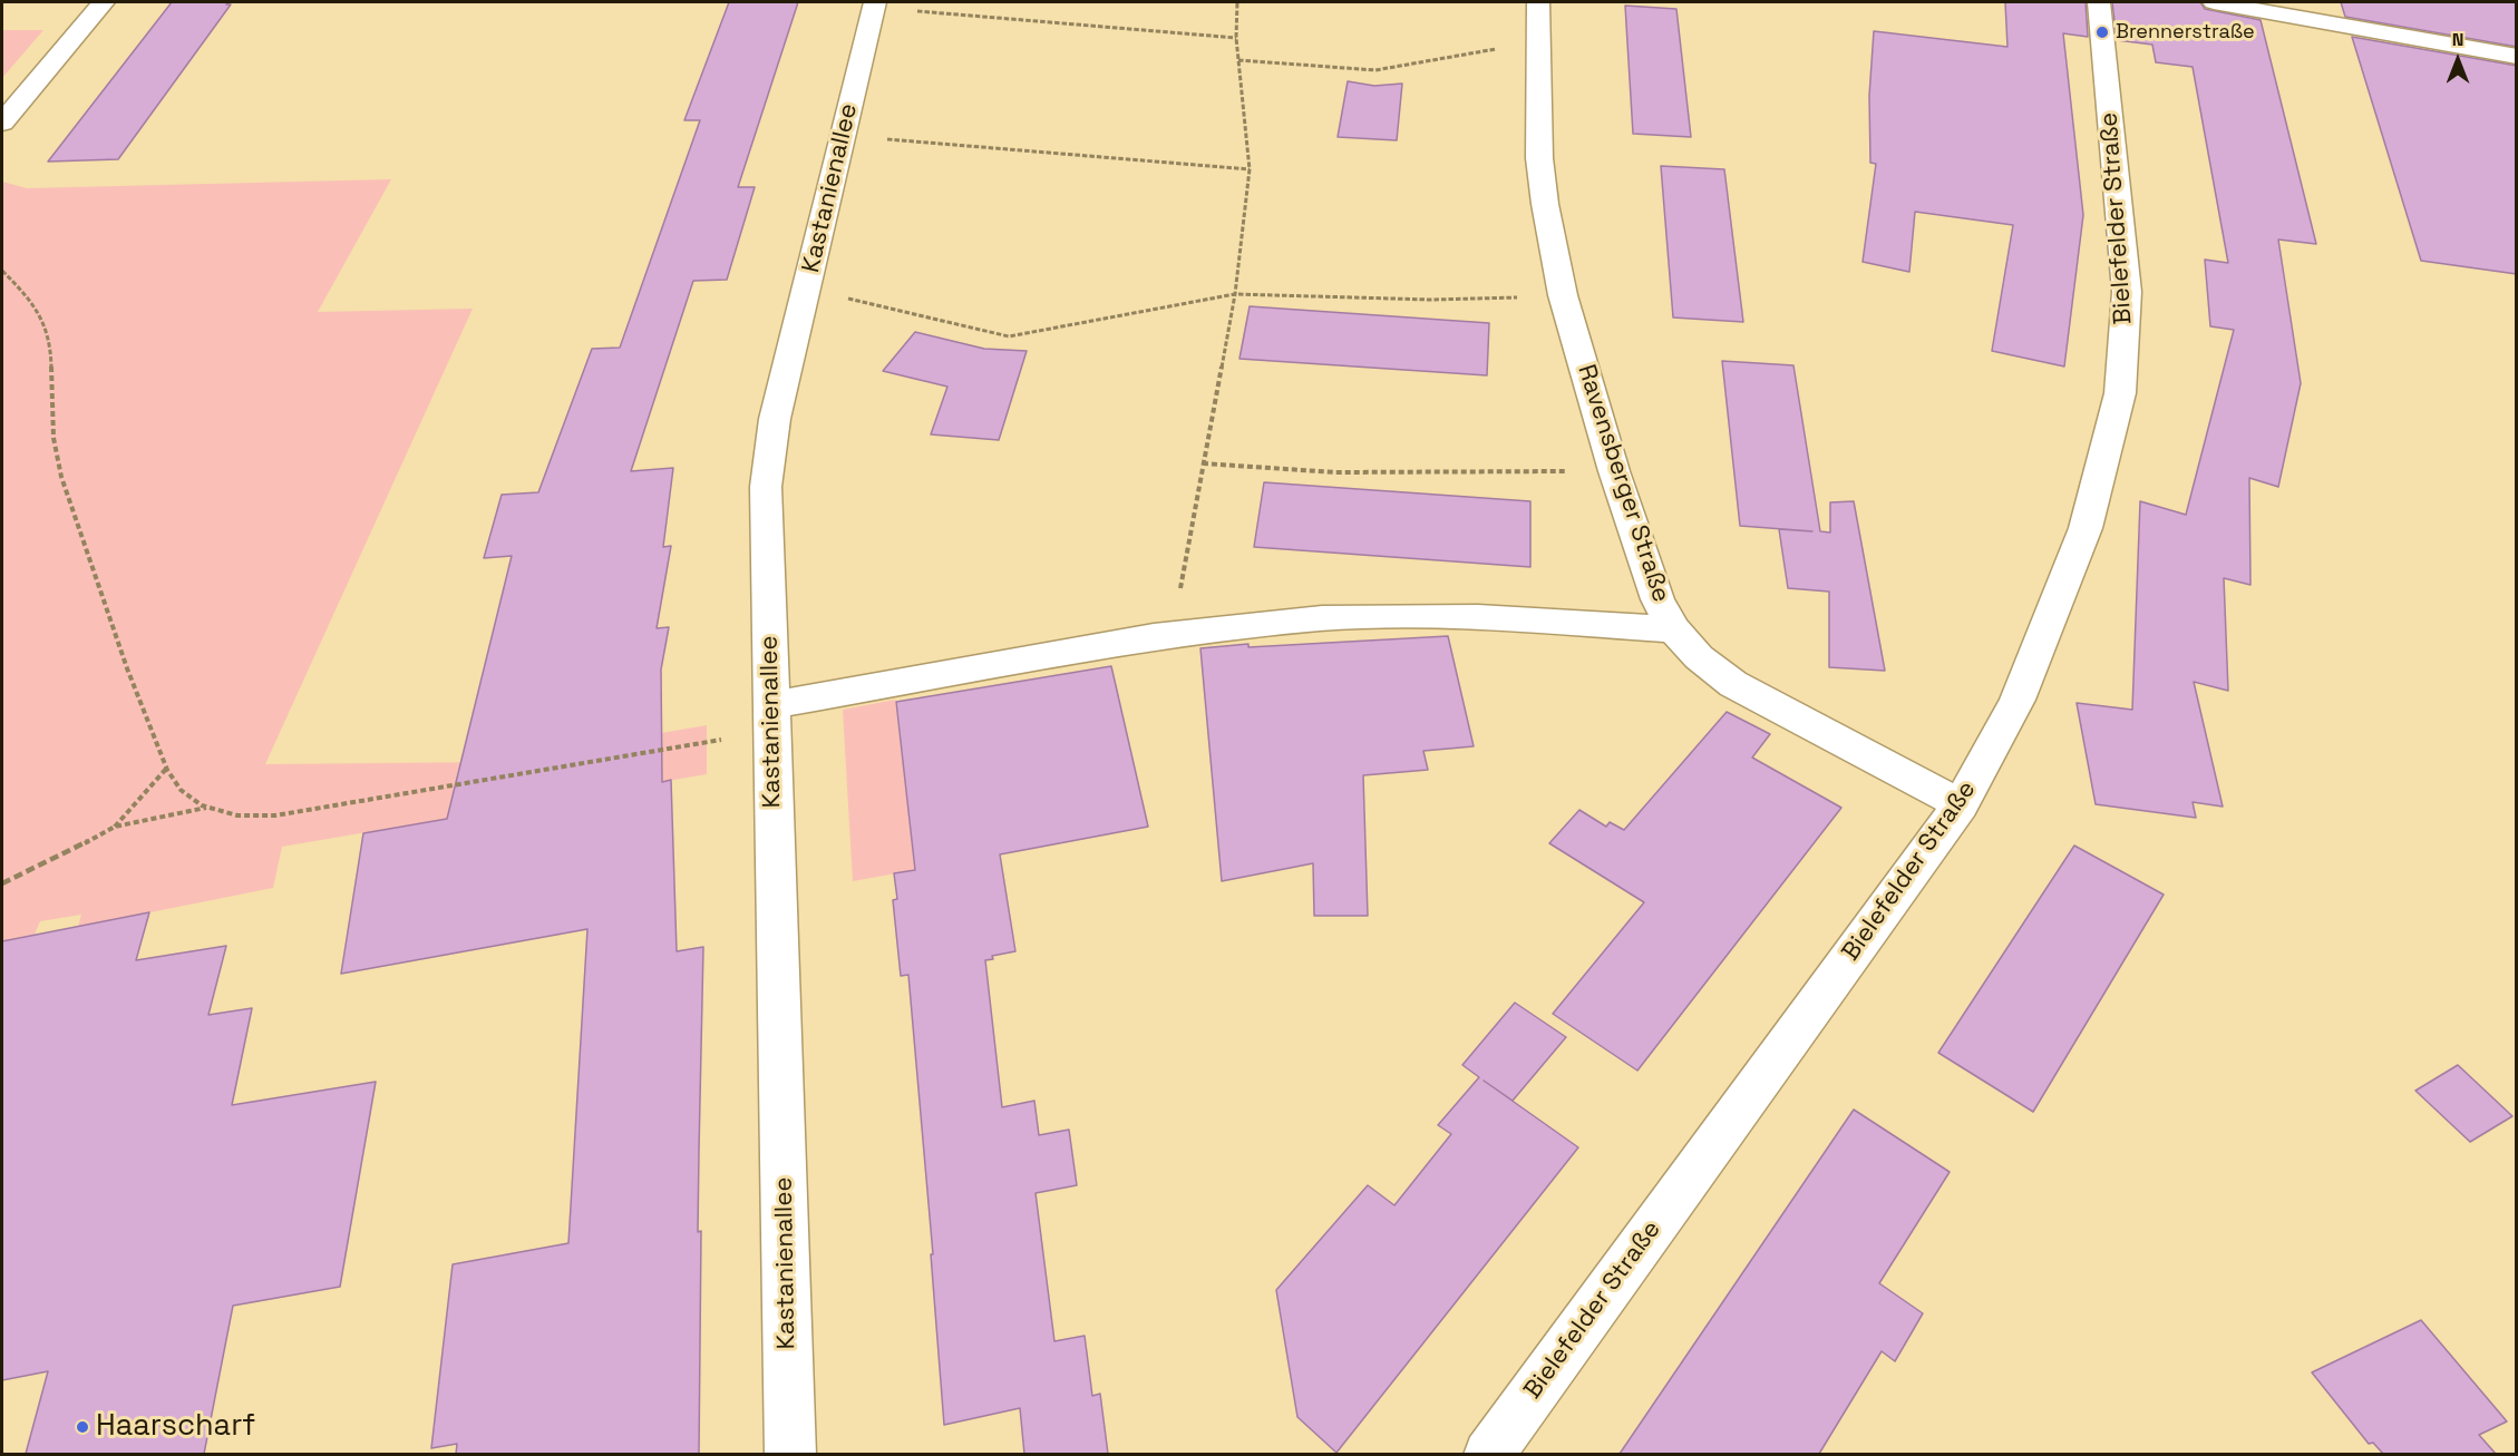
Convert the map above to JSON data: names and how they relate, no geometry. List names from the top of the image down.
{
  "streets": {
    "street": ["Kastanienallee", "Bielefelder Straße", "Ravensberger Straße"]
  },
  "crossings": [
    ["Bielefelder Straße", "Ravensberger Straße"]
  ],
  "places": ["Brennerstraße", "Haarscharf"],
  "north": "top"
}
